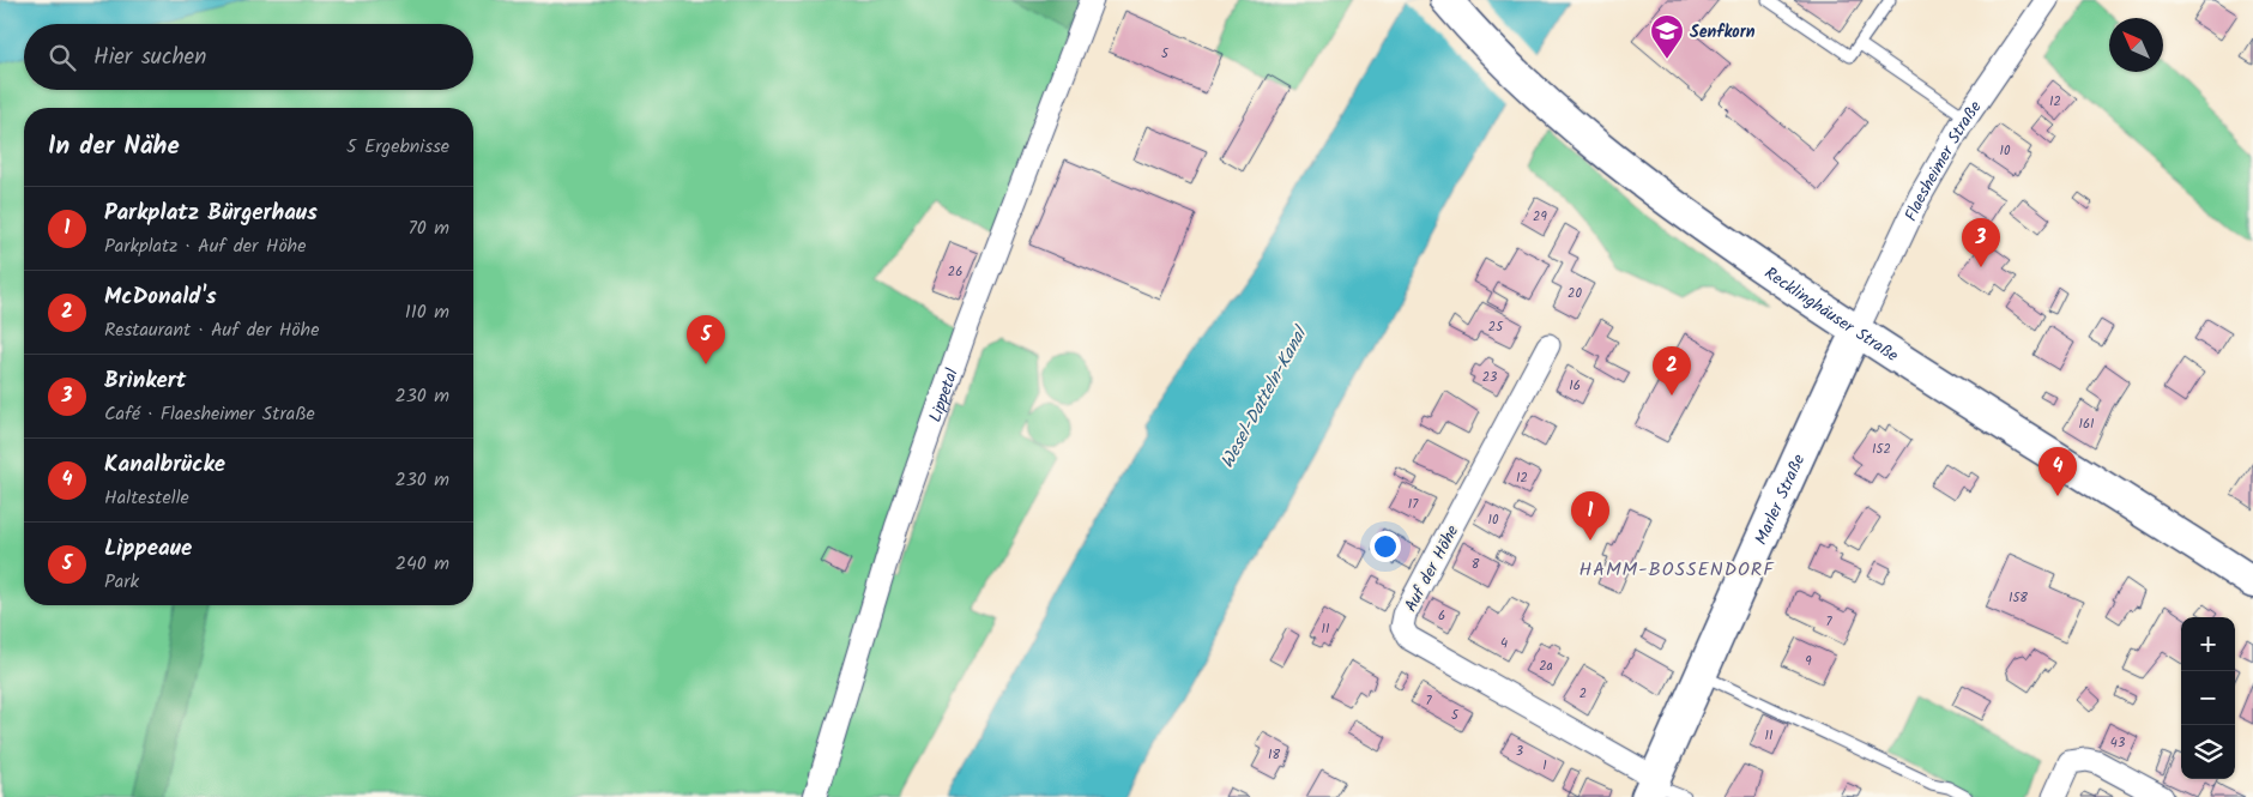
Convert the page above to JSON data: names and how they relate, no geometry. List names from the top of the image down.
{
  "streets": {
    "main road": ["Recklinghäuser Straße", "Marler Straße"],
    "street": ["Flaesheimer Straße", "Lippetal", "Auf der Höhe"]
  },
  "crossings": [
    ["Flaesheimer Straße", "Recklinghäuser Straße"],
    ["Flaesheimer Straße", "Marler Straße"],
    ["Recklinghäuser Straße", "Marler Straße"],
    ["Marler Straße", "Auf der Höhe"]
  ],
  "districts": ["HAMM-BOSSENDORF"],
  "water": ["Wesel-Datteln-Kanal"],
  "places": {
    "school or university": ["Senfkorn"]
  },
  "house_numbers": [
    "5",
    "12",
    "10",
    "29",
    "26",
    "20",
    "25",
    "23",
    "16",
    "161",
    "152",
    "12",
    "17",
    "10",
    "8",
    "158",
    "6",
    "7",
    "11",
    "4",
    "9",
    "2a",
    "2",
    "7",
    "5",
    "11",
    "43",
    "3",
    "18",
    "1"
  ],
  "north": "top left",
  "page": {
    "search": "Hier suchen",
    "heading": ["In der Nähe", "5 Ergebnisse"],
    "list": [
      {
        "mark": "1",
        "name": "Parkplatz Bürgerhaus",
        "note": "Parkplatz · Auf der Höhe",
        "value": "70 m"
      },
      {
        "mark": "2",
        "name": "McDonald's",
        "note": "Restaurant · Auf der Höhe",
        "value": "110 m"
      },
      {
        "mark": "3",
        "name": "Brinkert",
        "note": "Café · Flaesheimer Straße",
        "value": "230 m"
      },
      {
        "mark": "4",
        "name": "Kanalbrücke",
        "note": "Haltestelle",
        "value": "230 m"
      },
      {
        "mark": "5",
        "name": "Lippeaue",
        "note": "Park",
        "value": "240 m"
      }
    ],
    "pins": [
      "3",
      "5",
      "2",
      "4",
      "1"
    ],
    "map_buttons": ["+", "−"]
  }
}
